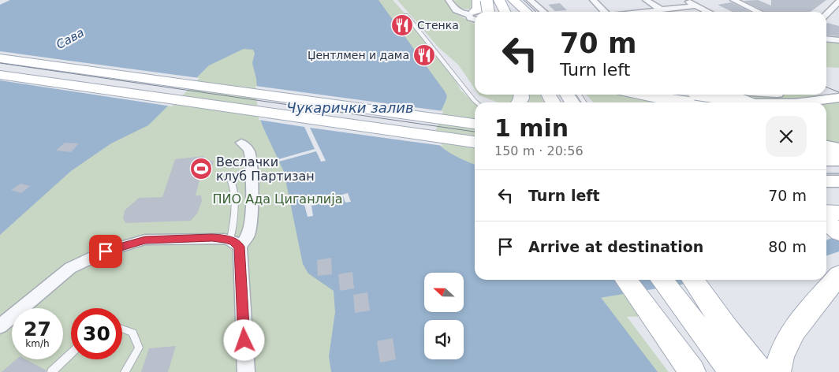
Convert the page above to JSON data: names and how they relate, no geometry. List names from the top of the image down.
{
  "water": ["Сава", "Чукарички залив"],
  "parks": ["ПИО Ада Циганлија"],
  "places": {
    "restaurant": ["Стенка", "Џентлмен и дама"],
    "sports": ["Веслачки клуб Партизан"]
  },
  "north": "left",
  "page": {
    "turn": ["70 m", "Turn left"],
    "heading": ["1 min", "150 m · 20:56"],
    "list": [
      {
        "name": "Turn left",
        "value": "70 m"
      },
      {
        "name": "Arrive at destination",
        "value": "80 m"
      }
    ],
    "speed": "27 km/h",
    "limit": "30"
  }
}
